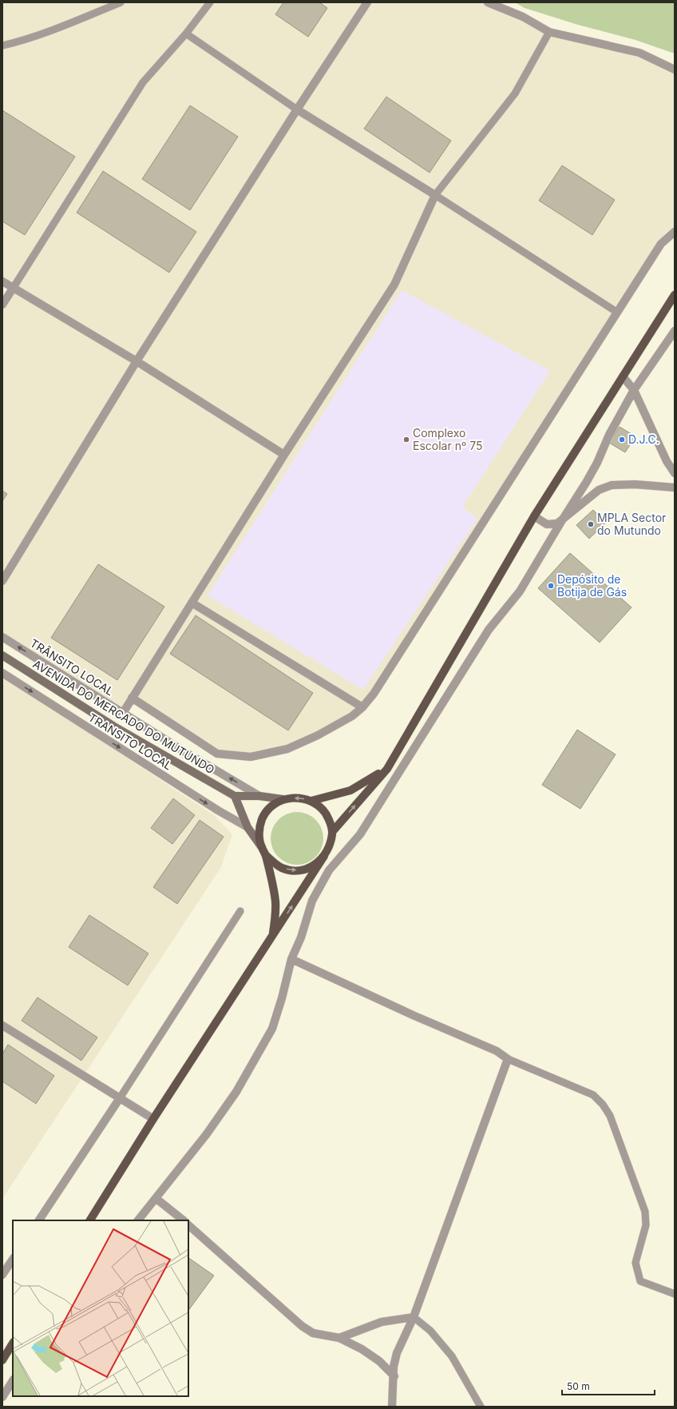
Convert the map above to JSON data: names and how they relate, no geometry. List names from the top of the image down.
{
  "streets": {
    "main road": ["AVENIDA DO MERCADO DO MUTUNDO"],
    "street": ["TRÂNSITO LOCAL", "TRANSITO LOCAL"]
  },
  "crossings": [
    ["TRÂNSITO LOCAL", "AVENIDA DO MERCADO DO MUTUNDO"]
  ],
  "one_way": ["TRÂNSITO LOCAL", "TRANSITO LOCAL"],
  "places": [
    "Complexo Escolar nº 75",
    "D.J.C.",
    "MPLA Sector do Mutundo",
    "Depósito de Botija de Gás"
  ],
  "scale_bar": "50 m"
}
